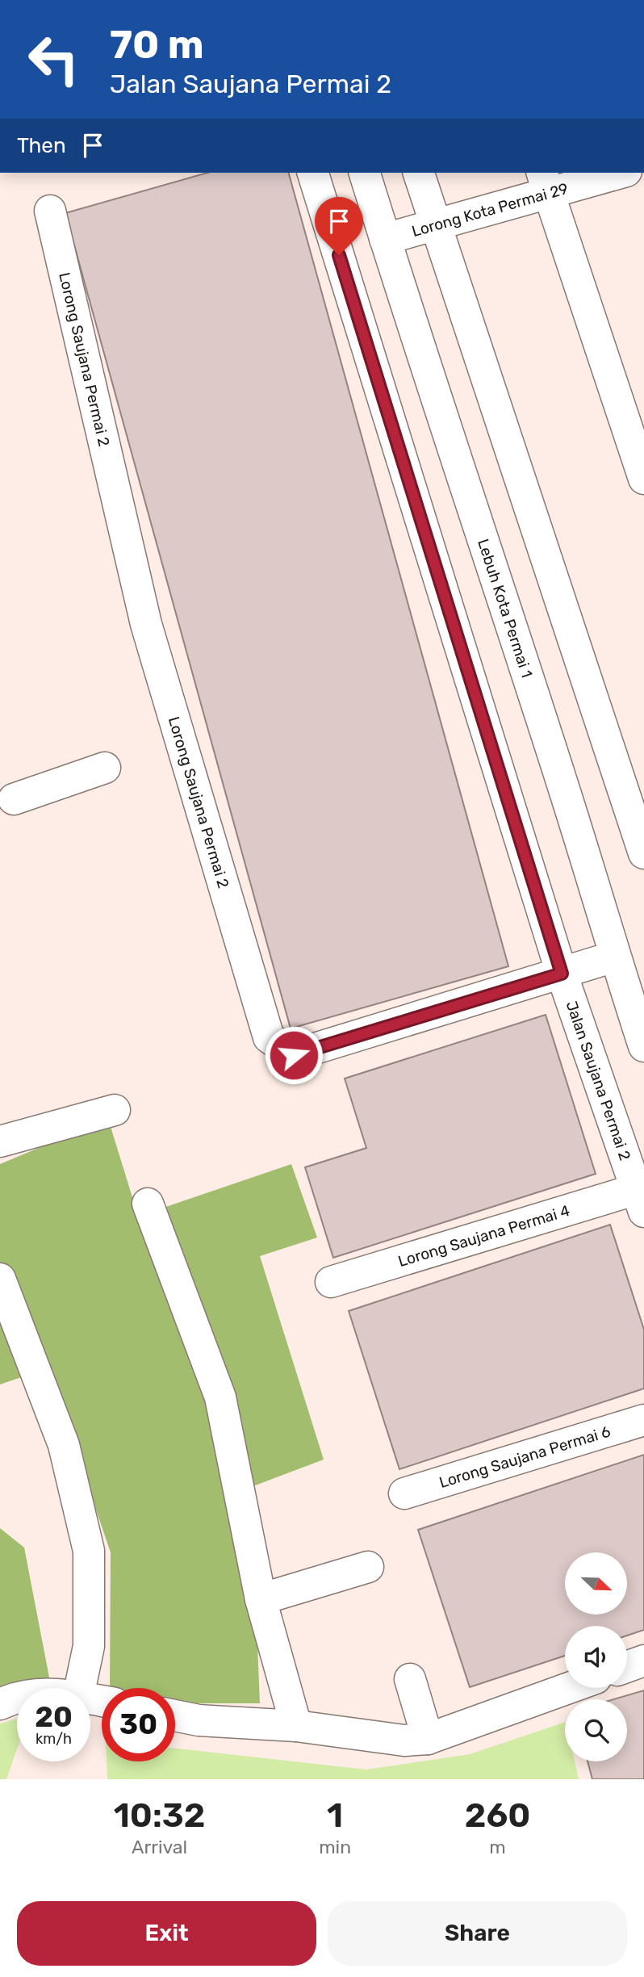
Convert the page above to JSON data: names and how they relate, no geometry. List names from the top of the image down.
{
  "streets": {
    "street": [
      "Lorong Kota Permai 29",
      "Lorong Saujana Permai 2",
      "Lebuh Kota Permai 1",
      "Jalan Saujana Permai 2",
      "Lorong Saujana Permai 4",
      "Lorong Saujana Permai 6"
    ]
  },
  "crossings": [
    ["Lorong Kota Permai 29", "Lebuh Kota Permai 1"],
    ["Lorong Saujana Permai 2", "Lebuh Kota Permai 1"],
    ["Lorong Saujana Permai 2", "Jalan Saujana Permai 2"],
    ["Jalan Saujana Permai 2", "Lorong Saujana Permai 4"]
  ],
  "north": "bottom right",
  "page": {
    "turn": ["70 m", "Jalan Saujana Permai 2"],
    "then": "Then",
    "speed": "20 km/h",
    "limit": "30",
    "eta": [
      "10:32",
      "Arrival",
      "1",
      "min",
      "260",
      "m"
    ],
    "buttons": ["Exit", "Share"]
  }
}
